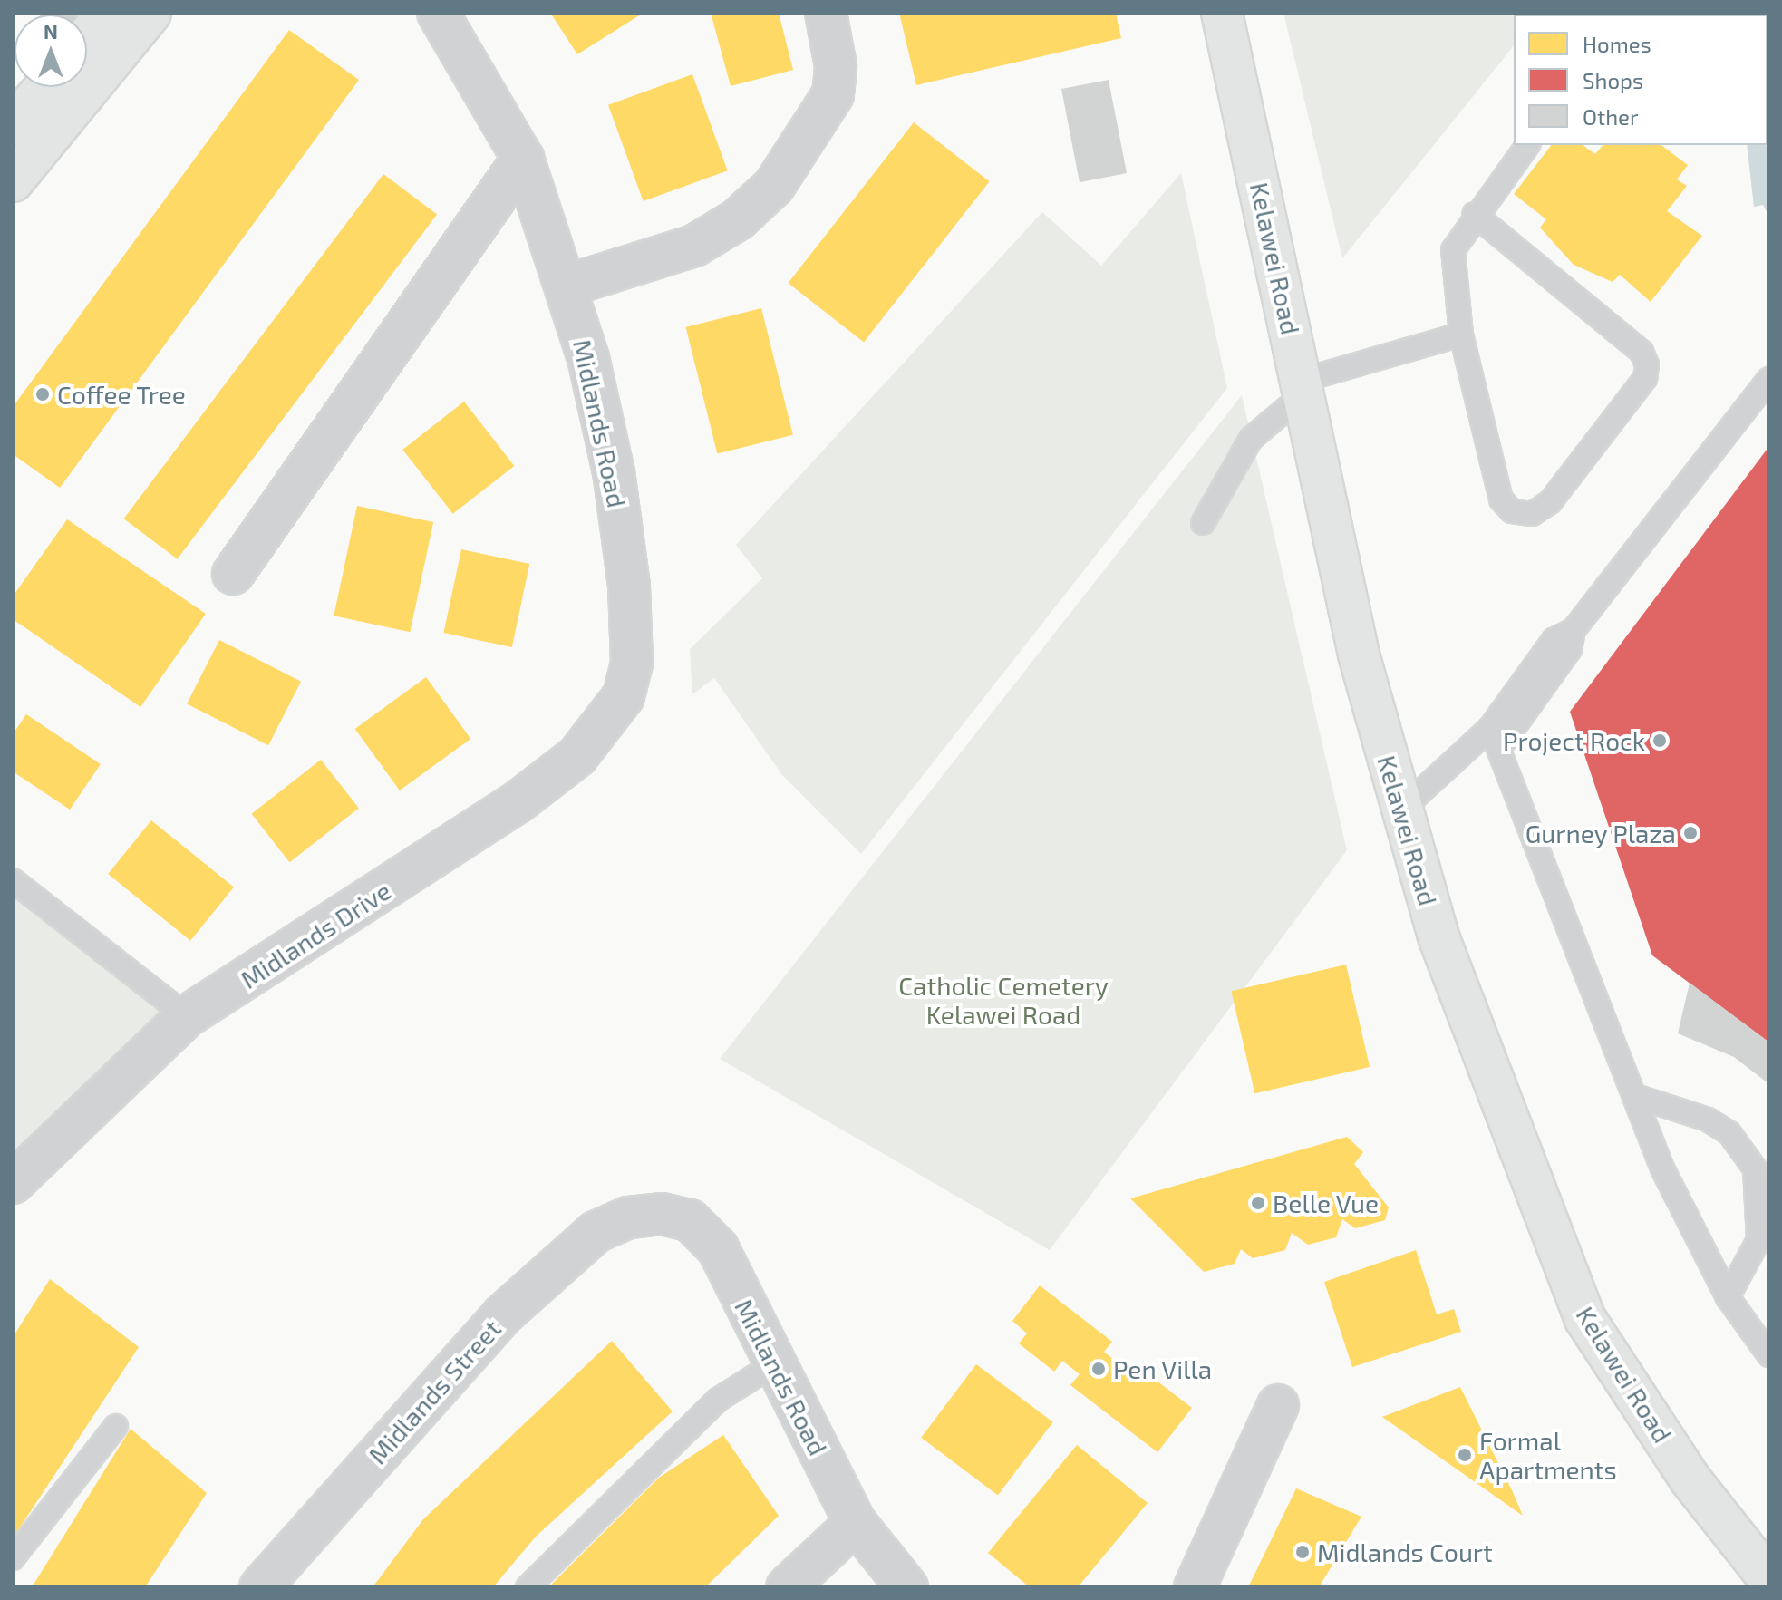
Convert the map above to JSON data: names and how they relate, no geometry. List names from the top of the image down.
{
  "streets": {
    "main road": ["Kelawei Road"],
    "street": ["Midlands Road", "Midlands Drive", "Midlands Street"]
  },
  "crossings": [
    ["Midlands Road", "Midlands Drive"],
    ["Midlands Road", "Midlands Street"]
  ],
  "parks": ["Catholic Cemetery Kelawei Road"],
  "places": [
    "Coffee Tree",
    "Project Rock",
    "Gurney Plaza",
    "Belle Vue",
    "Pen Villa",
    "Formal Apartments",
    "Midlands Court"
  ],
  "legend": ["Homes", "Shops", "Other"],
  "north": "top"
}
